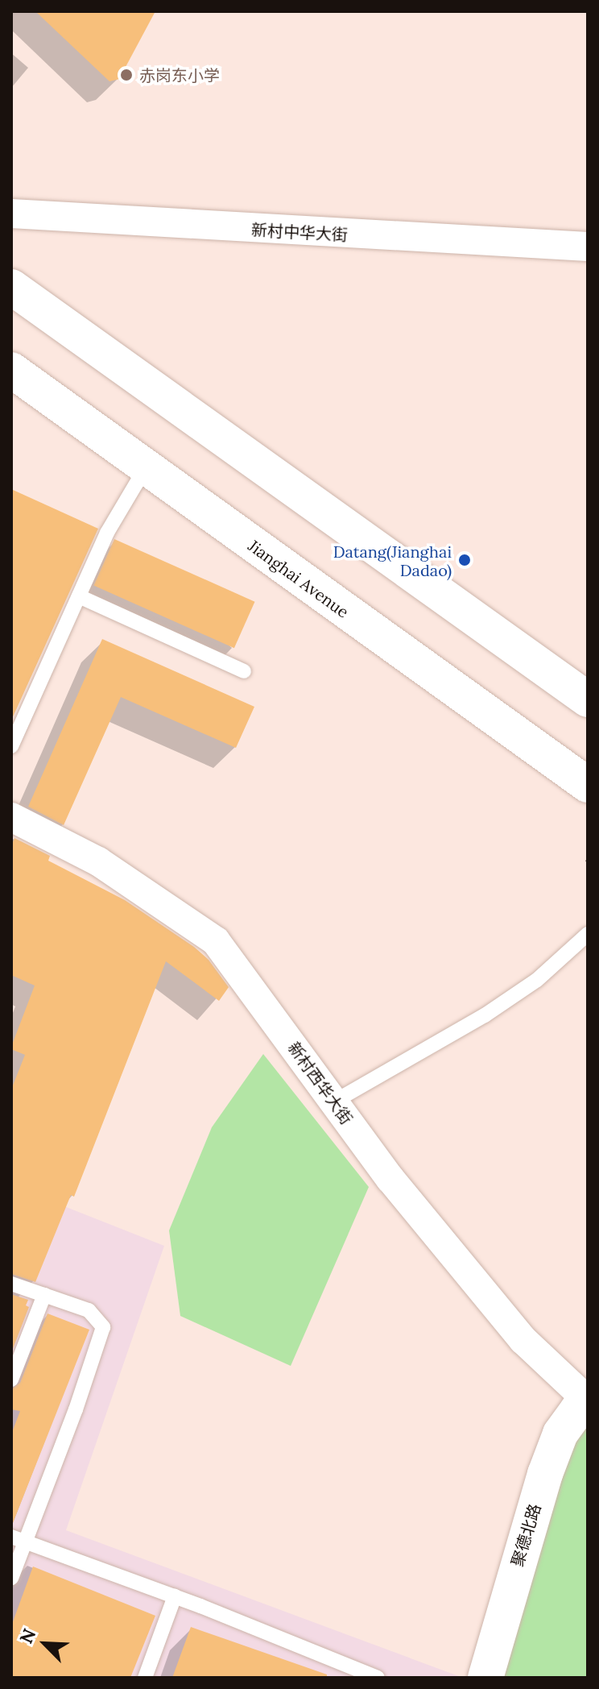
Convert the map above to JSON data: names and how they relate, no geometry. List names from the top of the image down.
{
  "streets": {
    "main road": ["Jianghai Avenue", "聚德北路"],
    "street": ["新村中华大街", "新村西华大街"]
  },
  "crossings": [
    ["新村西华大街", "聚德北路"]
  ],
  "places": ["赤岗东小学", "Datang(Jianghai Dadao)"],
  "north": "top left"
}
